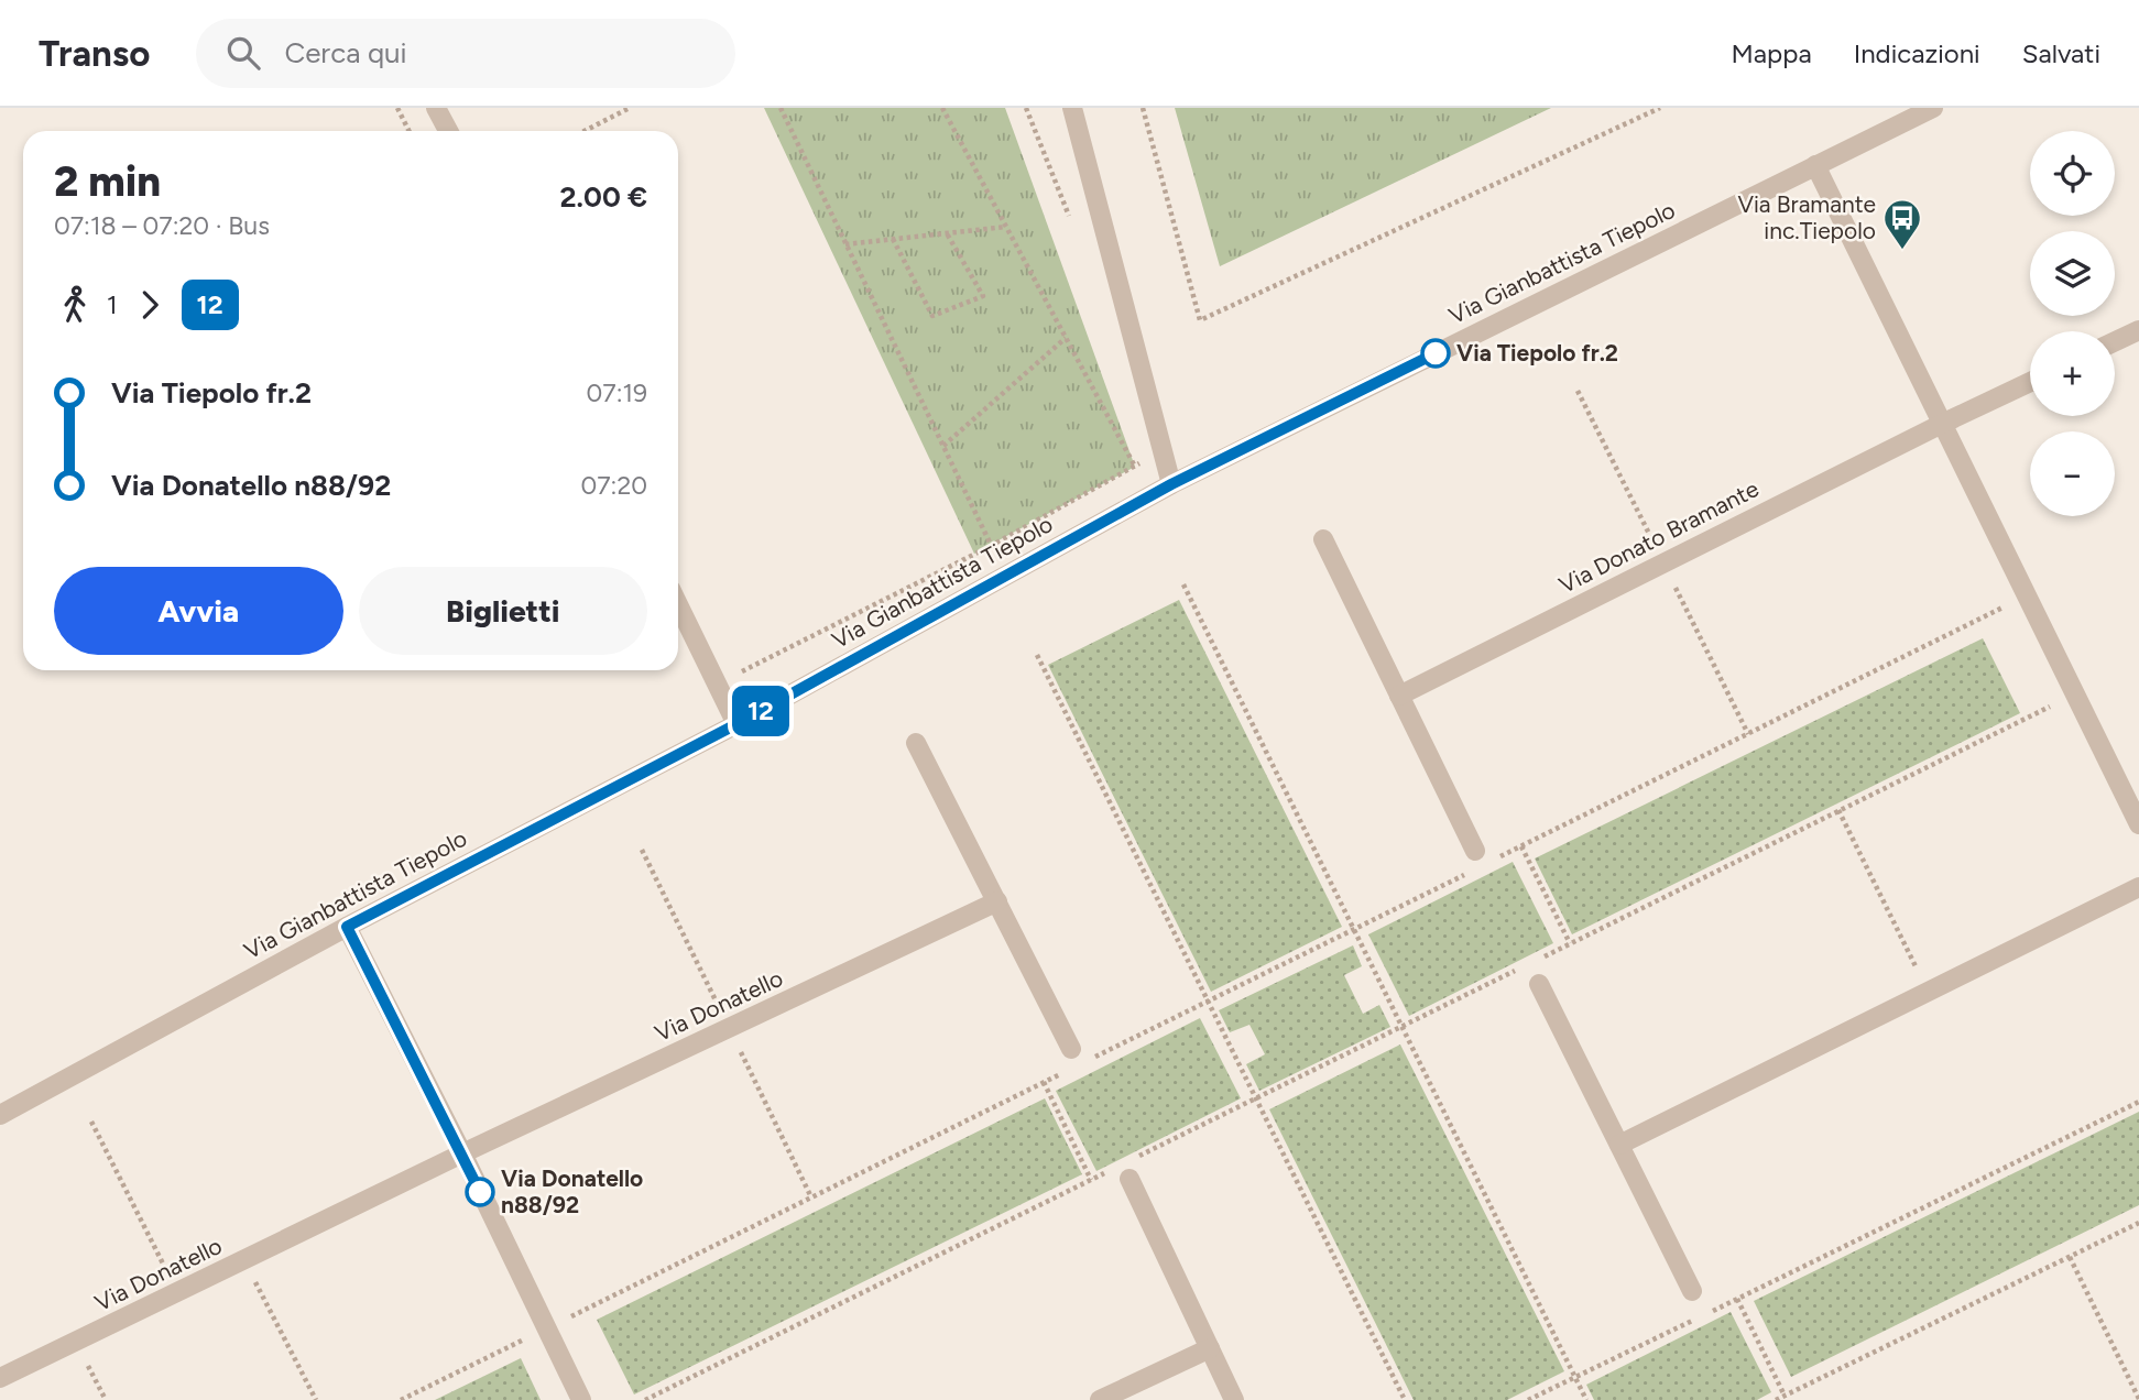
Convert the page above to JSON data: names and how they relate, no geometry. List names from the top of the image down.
{
  "streets": {
    "street": ["Via Gianbattista Tiepolo", "Via Donato Bramante", "Via Donatello"]
  },
  "places": {
    "bus stop": ["Via Bramante inc.Tiepolo"],
    "other": ["Via Tiepolo fr.2", "Via Donatello n88/92"]
  },
  "lines": ["bus line 12"],
  "page": {
    "header": "Transo",
    "search": "Cerca qui",
    "nav": ["Mappa", "Indicazioni", "Salvati"],
    "on_map": "12",
    "map_buttons": ["+", "−"],
    "heading": ["2 min", "07:18 – 07:20 · Bus", "2.00 €"],
    "legs": ["1", "12"],
    "list": [
      {
        "name": "Via Tiepolo fr.2",
        "value": "07:19"
      },
      {
        "name": "Via Donatello n88/92",
        "value": "07:20"
      }
    ],
    "buttons": ["Avvia", "Biglietti"]
  }
}
